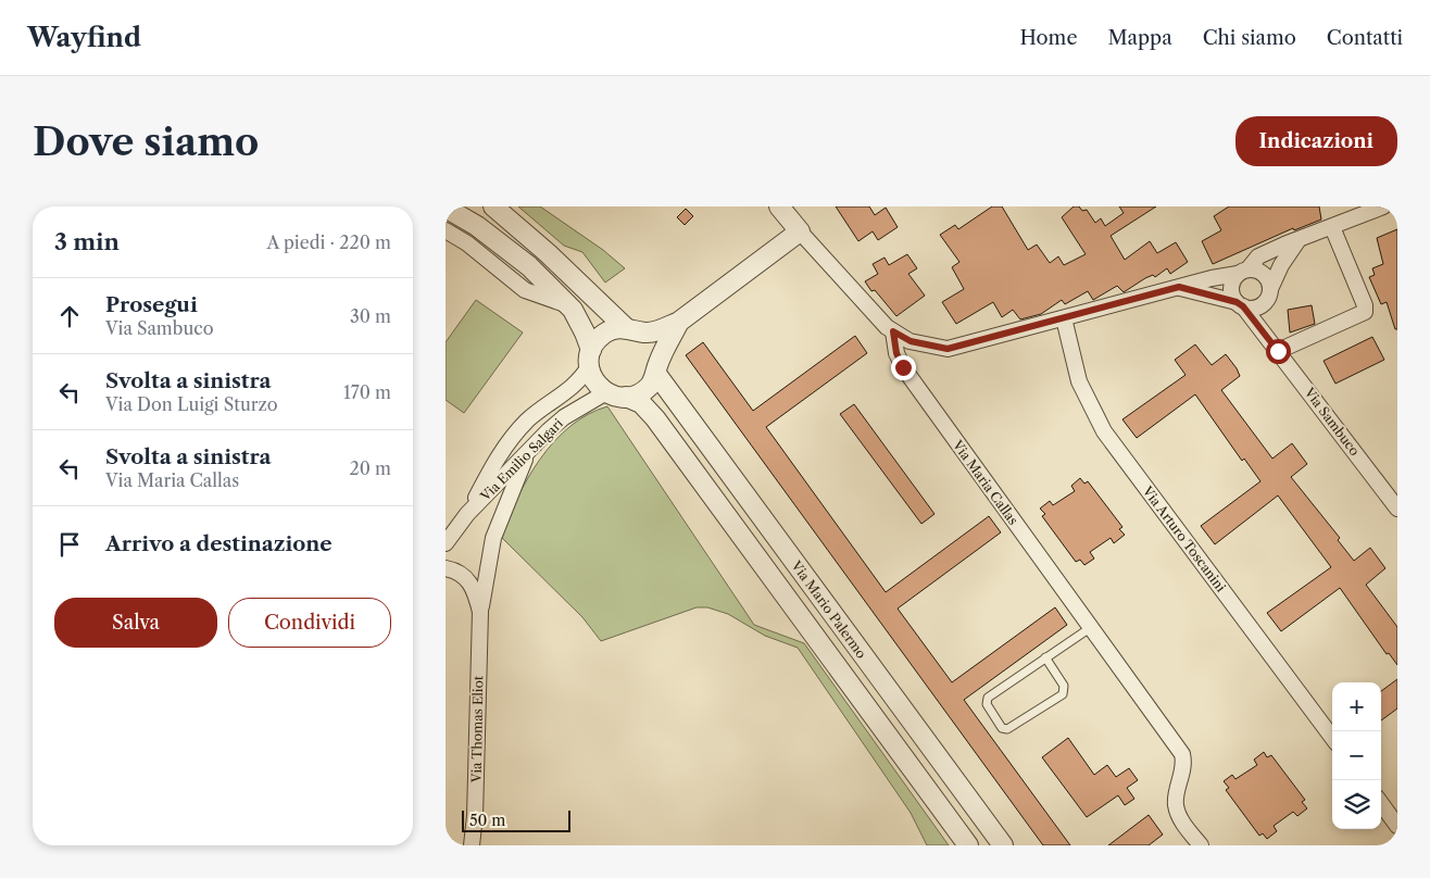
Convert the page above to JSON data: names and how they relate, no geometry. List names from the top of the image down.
{
  "streets": {
    "street": [
      "Via Sambuco",
      "Via Emilio Salgari",
      "Via Maria Callas",
      "Via Arturo Toscanini",
      "Via Mario Palermo",
      "Via Thomas Eliot"
    ]
  },
  "crossings": [
    ["Via Emilio Salgari", "Via Mario Palermo"],
    ["Via Emilio Salgari", "Via Thomas Eliot"]
  ],
  "scale_bar": "50 m",
  "page": {
    "header": "Wayfind",
    "nav": [
      "Home",
      "Mappa",
      "Chi siamo",
      "Contatti"
    ],
    "buttons": [
      "Indicazioni",
      ["Salva", "Condividi"]
    ],
    "title": "Dove siamo",
    "heading": ["3 min", "A piedi · 220 m"],
    "list": [
      ["Prosegui", "Via Sambuco", "30 m"],
      ["Svolta a sinistra", "Via Don Luigi Sturzo", "170 m"],
      ["Svolta a sinistra", "Via Maria Callas", "20 m"],
      "Arrivo a destinazione"
    ],
    "map_buttons": ["+", "−"],
    "scale": "50 m"
  }
}
